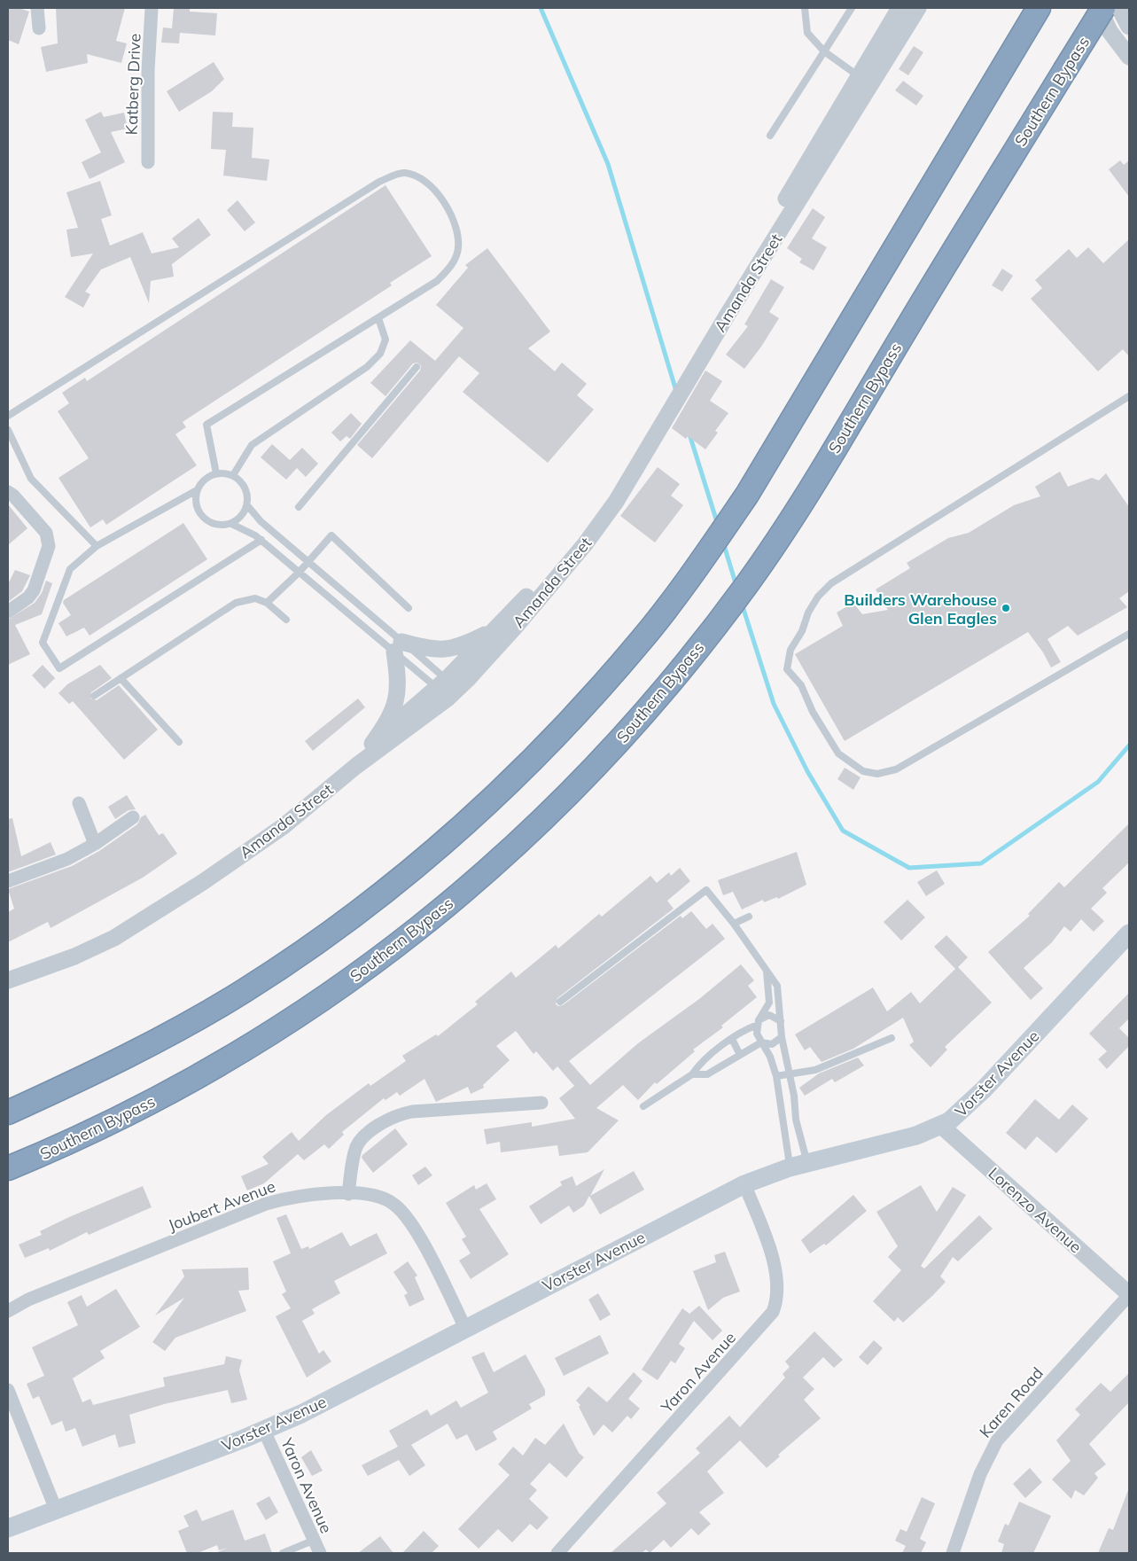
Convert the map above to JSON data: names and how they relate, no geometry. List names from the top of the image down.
{
  "streets": {
    "highway": ["Southern Bypass"],
    "main road": ["Vorster Avenue"],
    "street": [
      "Katberg Drive",
      "Amanda Street",
      "Joubert Avenue",
      "Lorenzo Avenue",
      "Yaron Avenue",
      "Karen Road"
    ]
  },
  "crossings": [
    ["Vorster Avenue", "Joubert Avenue"],
    ["Vorster Avenue", "Lorenzo Avenue"],
    ["Vorster Avenue", "Yaron Avenue"],
    ["Lorenzo Avenue", "Karen Road"]
  ],
  "places": ["Builders Warehouse Glen Eagles"]
}
